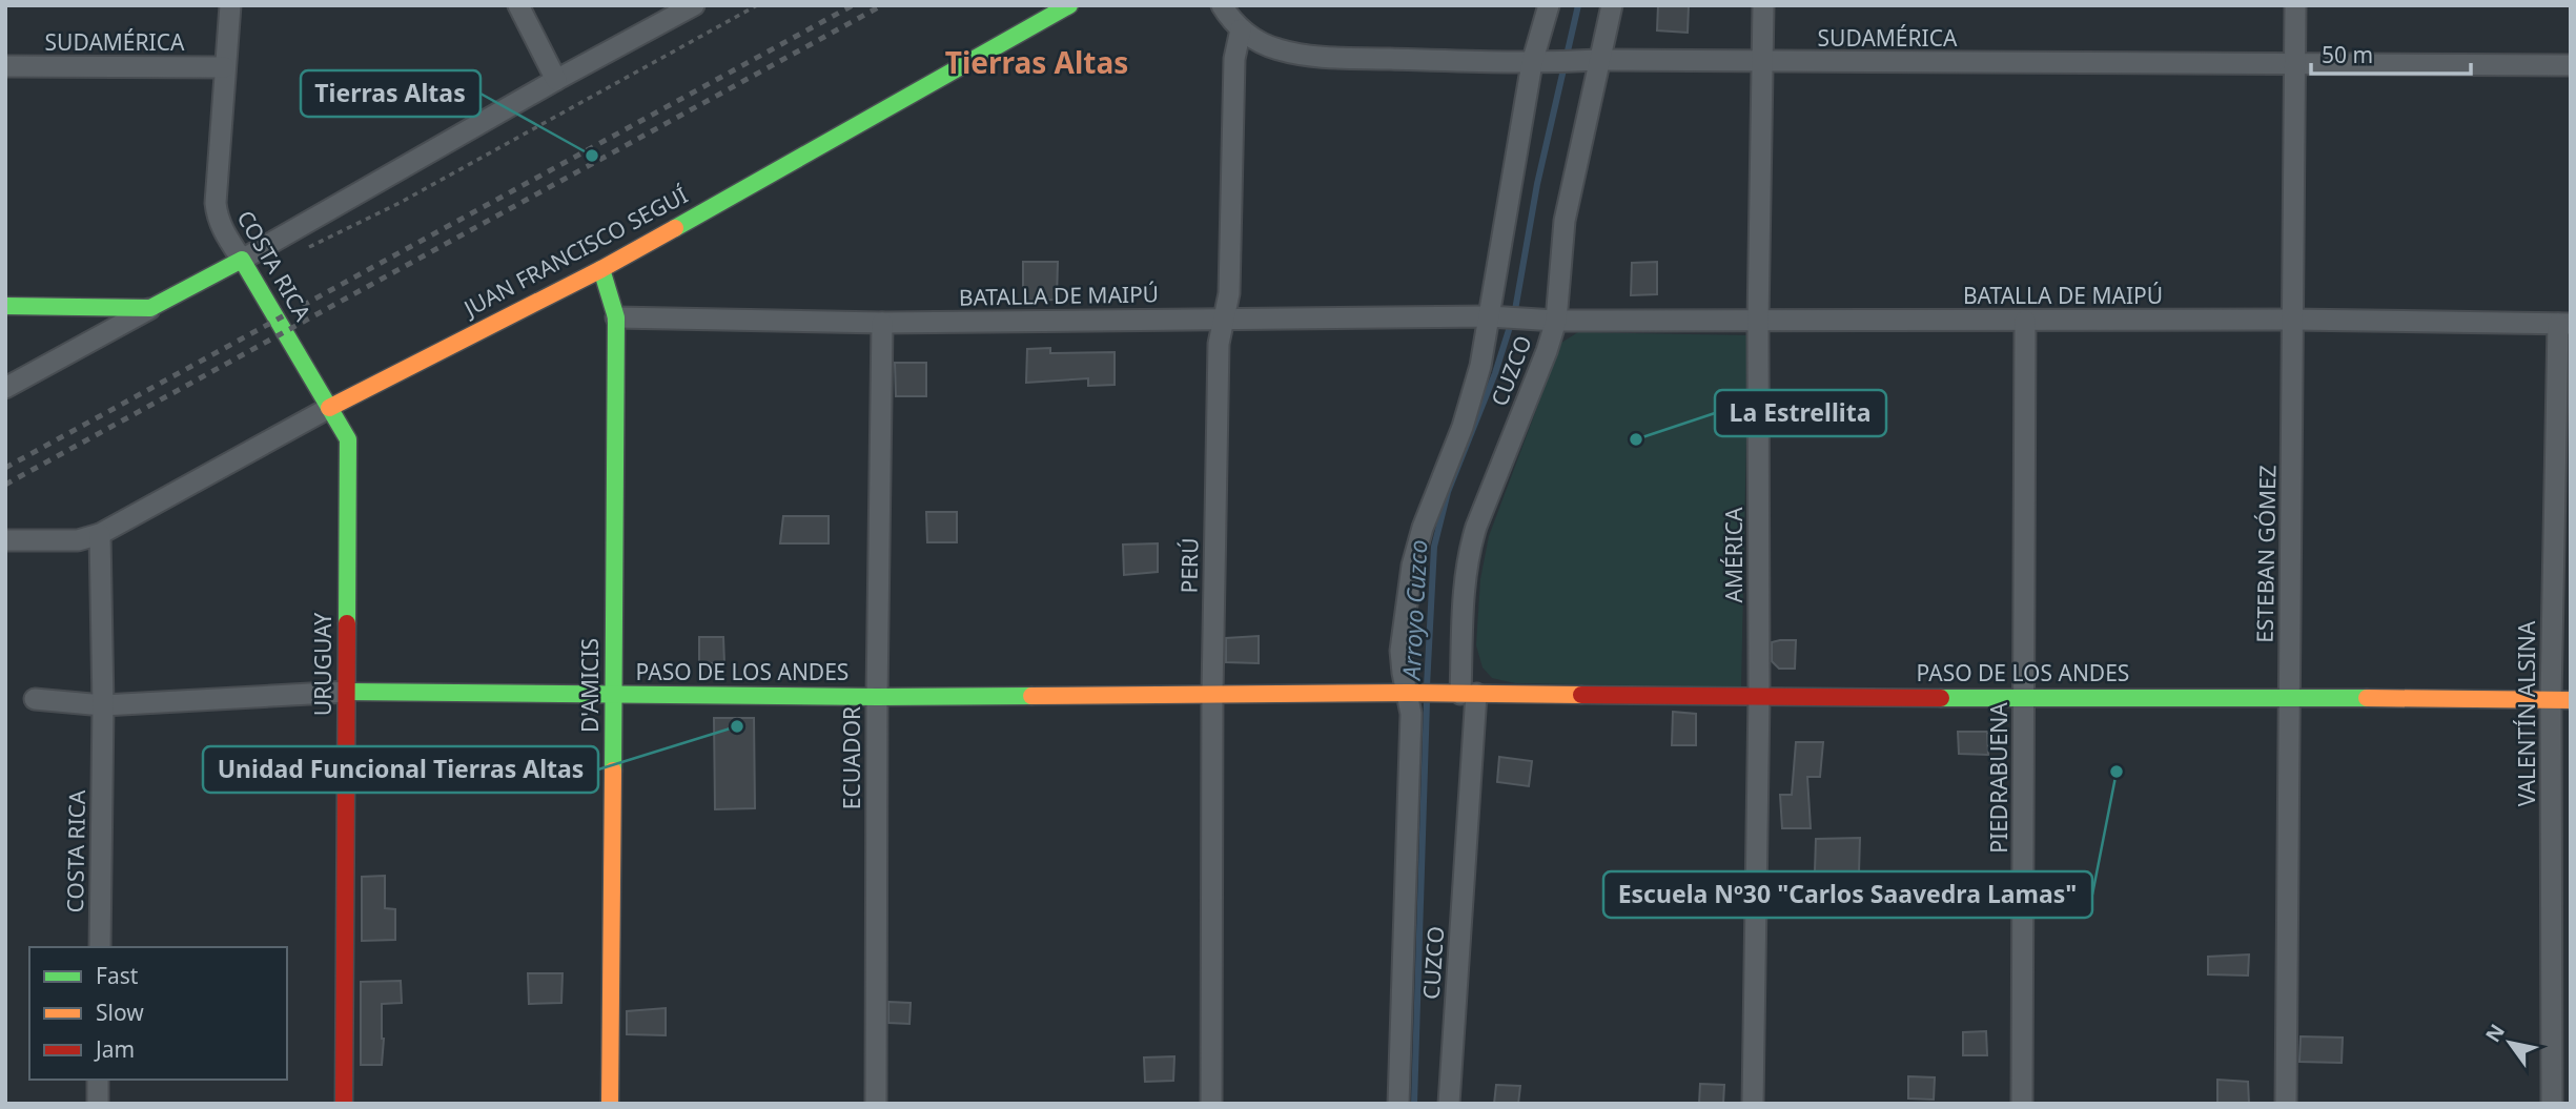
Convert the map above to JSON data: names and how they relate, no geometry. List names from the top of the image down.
{
  "streets": {
    "street": [
      "SUDAMÉRICA",
      "JUAN FRANCISCO SEGUÍ",
      "COSTA RICA",
      "BATALLA DE MAIPÚ",
      "CUZCO",
      "ESTEBAN GÓMEZ",
      "AMÉRICA",
      "PERÚ",
      "URUGUAY",
      "PASO DE LOS ANDES",
      "D'AMICIS",
      "VALENTÍN ALSINA",
      "ECUADOR",
      "PIEDRABUENA"
    ]
  },
  "crossings": [
    ["SUDAMÉRICA", "COSTA RICA"],
    ["SUDAMÉRICA", "CUZCO"],
    ["SUDAMÉRICA", "ESTEBAN GÓMEZ"],
    ["SUDAMÉRICA", "AMÉRICA"],
    ["SUDAMÉRICA", "PERÚ"],
    ["JUAN FRANCISCO SEGUÍ", "COSTA RICA"],
    ["JUAN FRANCISCO SEGUÍ", "URUGUAY"],
    ["JUAN FRANCISCO SEGUÍ", "D'AMICIS"],
    ["COSTA RICA", "URUGUAY"],
    ["COSTA RICA", "PASO DE LOS ANDES"],
    ["BATALLA DE MAIPÚ", "CUZCO"],
    ["BATALLA DE MAIPÚ", "ESTEBAN GÓMEZ"],
    ["BATALLA DE MAIPÚ", "AMÉRICA"],
    ["BATALLA DE MAIPÚ", "PERÚ"],
    ["BATALLA DE MAIPÚ", "D'AMICIS"],
    ["BATALLA DE MAIPÚ", "VALENTÍN ALSINA"],
    ["BATALLA DE MAIPÚ", "ECUADOR"],
    ["BATALLA DE MAIPÚ", "PIEDRABUENA"],
    ["CUZCO", "PASO DE LOS ANDES"],
    ["ESTEBAN GÓMEZ", "PASO DE LOS ANDES"],
    ["AMÉRICA", "PASO DE LOS ANDES"],
    ["PERÚ", "PASO DE LOS ANDES"],
    ["URUGUAY", "PASO DE LOS ANDES"],
    ["PASO DE LOS ANDES", "D'AMICIS"],
    ["PASO DE LOS ANDES", "VALENTÍN ALSINA"],
    ["PASO DE LOS ANDES", "ECUADOR"],
    ["PASO DE LOS ANDES", "PIEDRABUENA"]
  ],
  "districts": ["Tierras Altas"],
  "water": ["Arroyo Cuzco"],
  "places": [
    "Tierras Altas",
    "La Estrellita",
    "Unidad Funcional Tierras Altas",
    "Escuela Nº30 \"Carlos Saavedra Lamas\""
  ],
  "legend": ["Fast", "Slow", "Jam"],
  "scale_bar": "50 m",
  "north": "top left"
}
